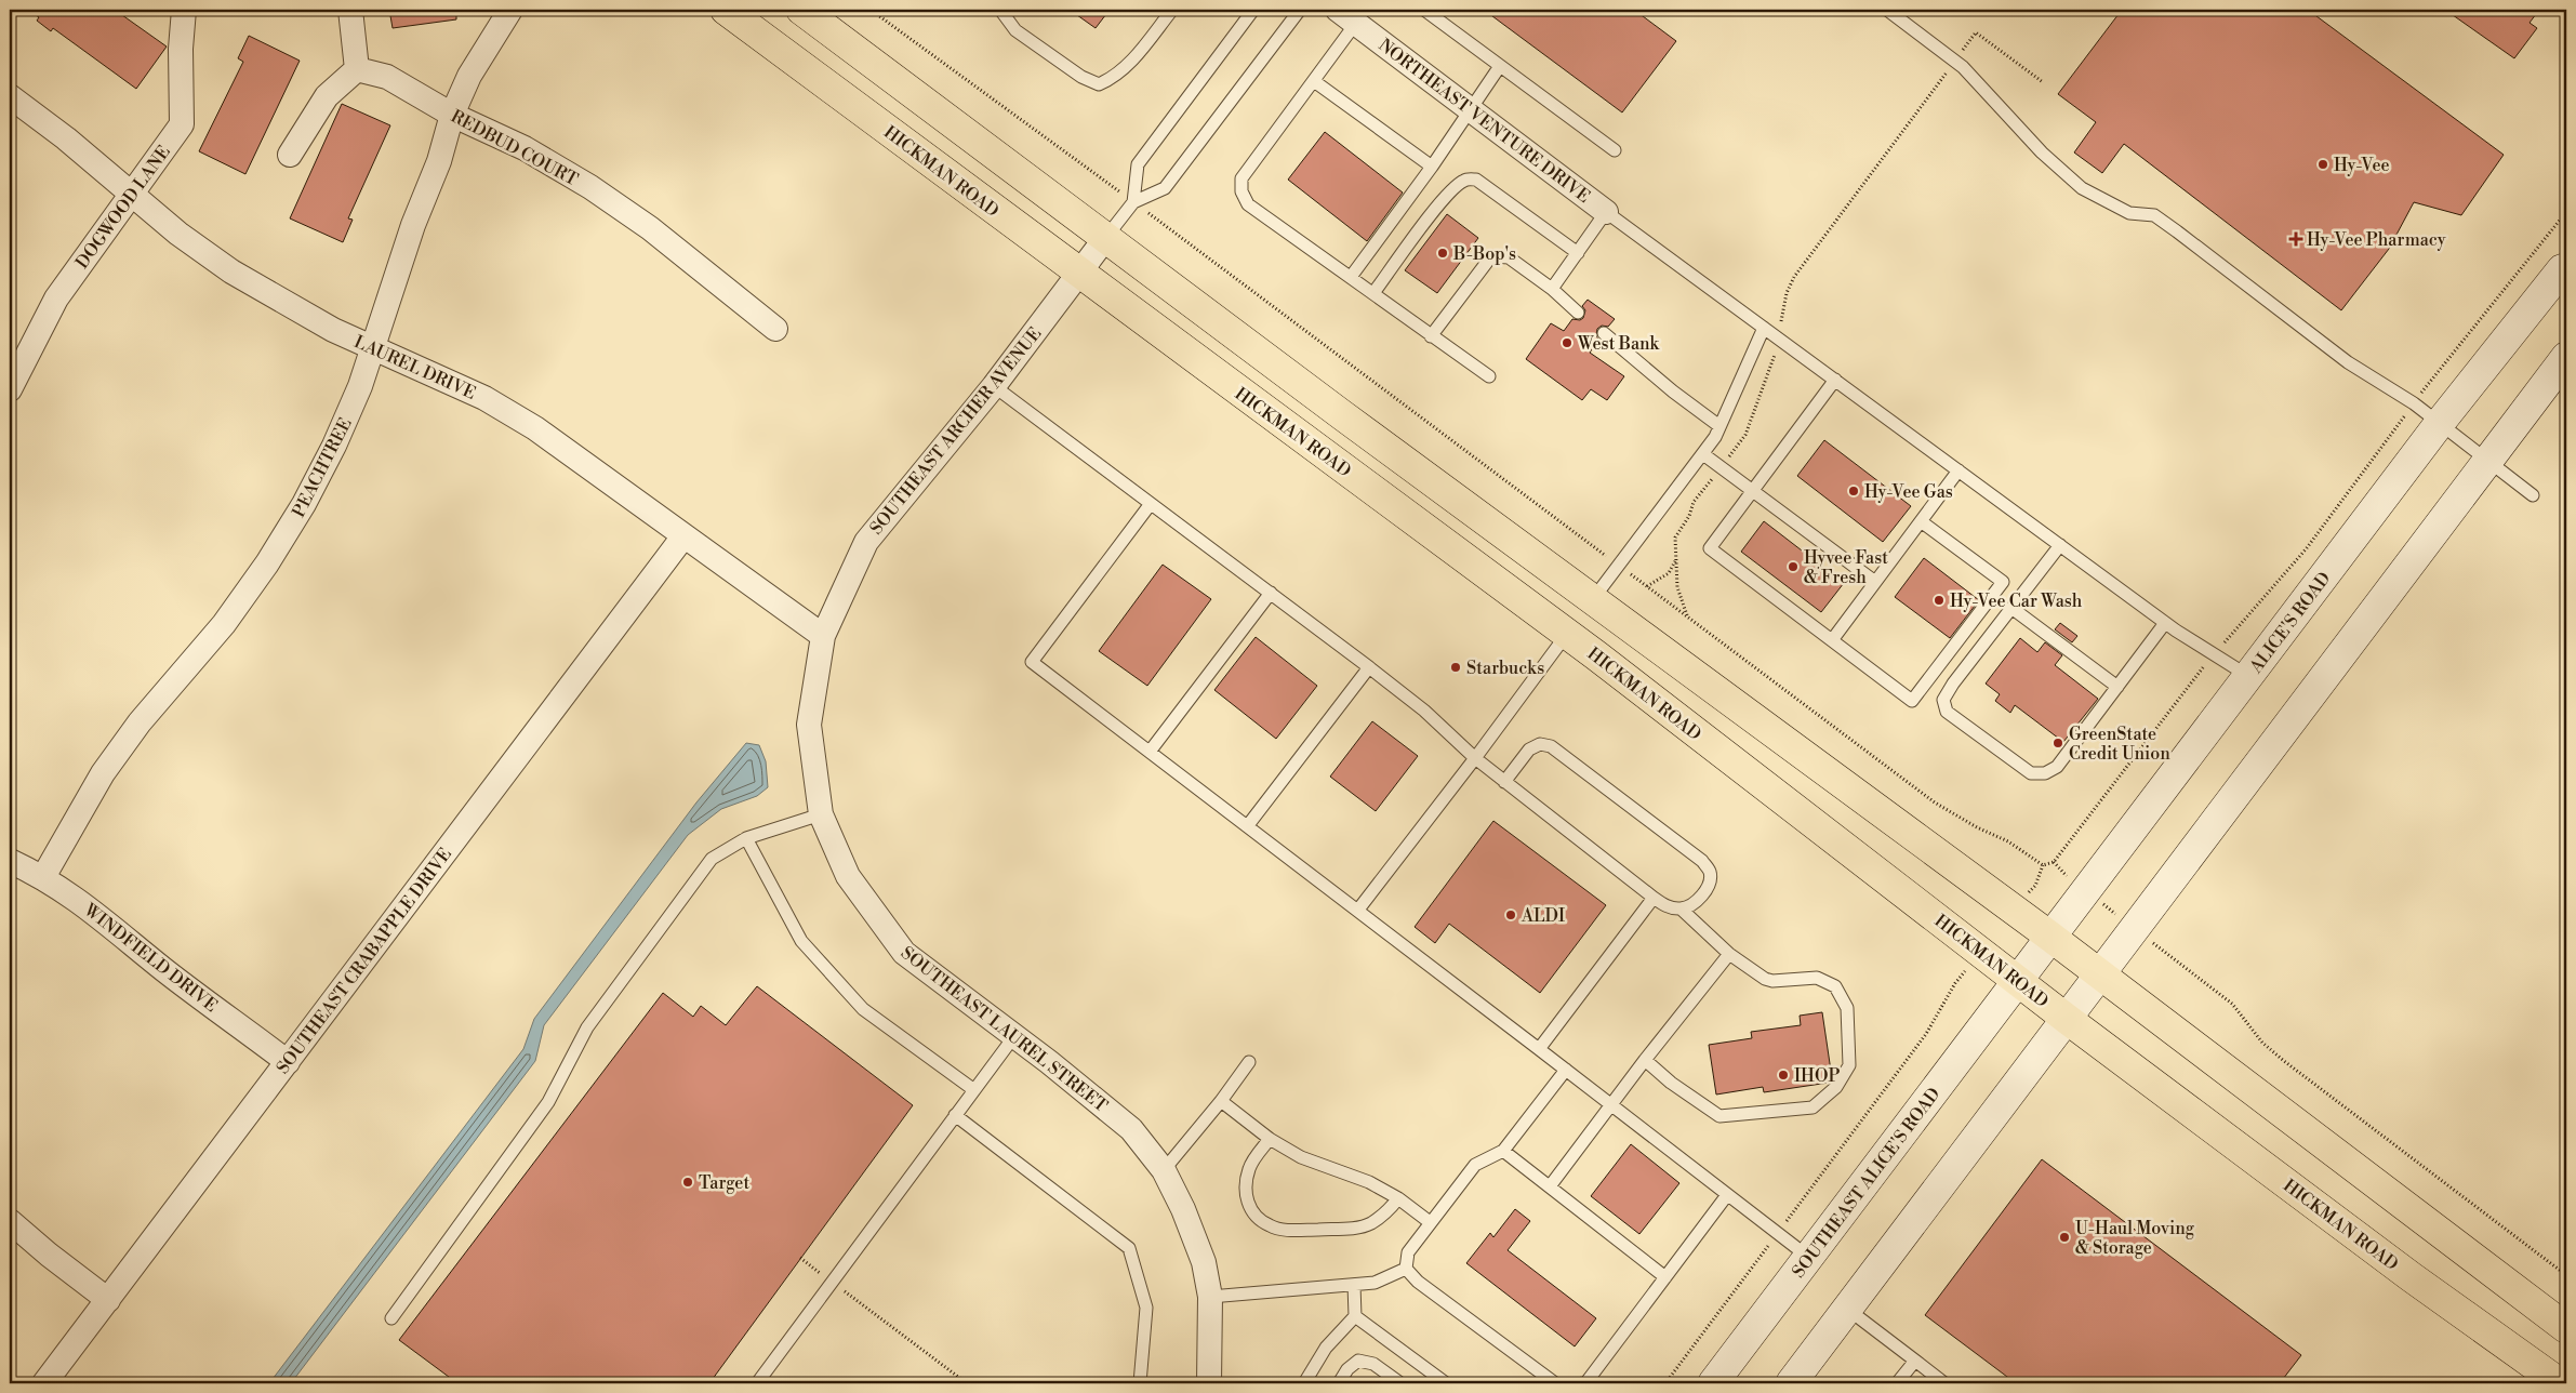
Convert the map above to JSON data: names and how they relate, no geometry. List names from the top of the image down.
{
  "streets": {
    "highway": ["HICKMAN ROAD"],
    "main road": ["ALICE'S ROAD", "SOUTHEAST ALICE'S ROAD"],
    "street": [
      "NORTHEAST VENTURE DRIVE",
      "REDBUD COURT",
      "DOGWOOD LANE",
      "LAUREL DRIVE",
      "SOUTHEAST ARCHER AVENUE",
      "PEACHTREE",
      "WINDFIELD DRIVE",
      "SOUTHEAST CRABAPPLE DRIVE",
      "SOUTHEAST LAUREL STREET"
    ]
  },
  "crossings": [
    ["REDBUD COURT", "PEACHTREE"],
    ["HICKMAN ROAD", "SOUTHEAST ARCHER AVENUE"],
    ["HICKMAN ROAD", "ALICE'S ROAD"],
    ["HICKMAN ROAD", "SOUTHEAST ALICE'S ROAD"],
    ["DOGWOOD LANE", "LAUREL DRIVE"],
    ["LAUREL DRIVE", "SOUTHEAST ARCHER AVENUE"],
    ["LAUREL DRIVE", "PEACHTREE"],
    ["LAUREL DRIVE", "SOUTHEAST CRABAPPLE DRIVE"],
    ["LAUREL DRIVE", "SOUTHEAST LAUREL STREET"],
    ["SOUTHEAST ARCHER AVENUE", "SOUTHEAST LAUREL STREET"],
    ["PEACHTREE", "WINDFIELD DRIVE"],
    ["ALICE'S ROAD", "SOUTHEAST ALICE'S ROAD"],
    ["WINDFIELD DRIVE", "SOUTHEAST CRABAPPLE DRIVE"]
  ],
  "places": {
    "other": [
      "Hy-Vee",
      "B-Bop's",
      "West Bank",
      "Hy-Vee Gas",
      "Hyvee Fast & Fresh",
      "Hy-Vee Car Wash",
      "Starbucks",
      "GreenState Credit Union",
      "ALDI",
      "IHOP",
      "Target",
      "U-Haul Moving & Storage"
    ],
    "health": ["Hy-Vee Pharmacy"]
  }
}
